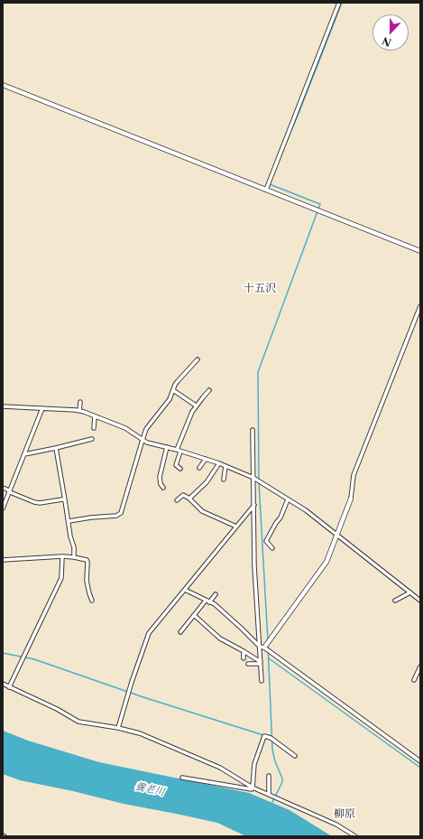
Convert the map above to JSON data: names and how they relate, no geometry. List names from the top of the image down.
{
  "districts": ["十五沢", "柳原"],
  "water": ["養老川"],
  "north": "bottom"
}
